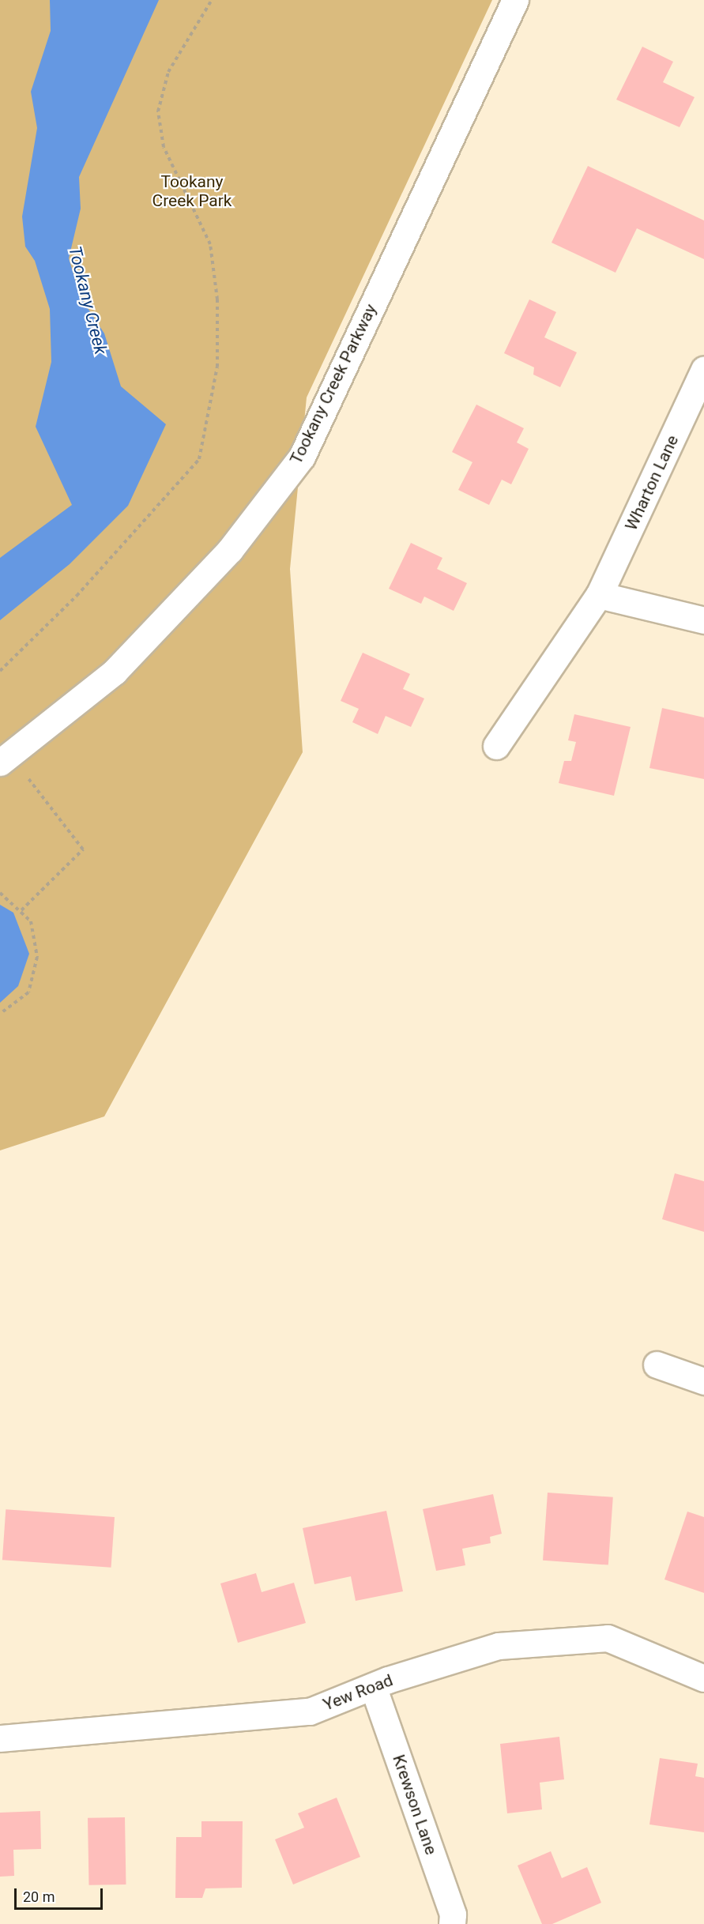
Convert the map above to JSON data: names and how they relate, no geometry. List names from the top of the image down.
{
  "streets": {
    "street": [
      "Tookany Creek Parkway",
      "Wharton Lane",
      "Yew Road",
      "Krewson Lane"
    ]
  },
  "crossings": [
    ["Yew Road", "Krewson Lane"]
  ],
  "water": ["Tookany Creek"],
  "parks": ["Tookany Creek Park"],
  "scale_bar": "20 m"
}
